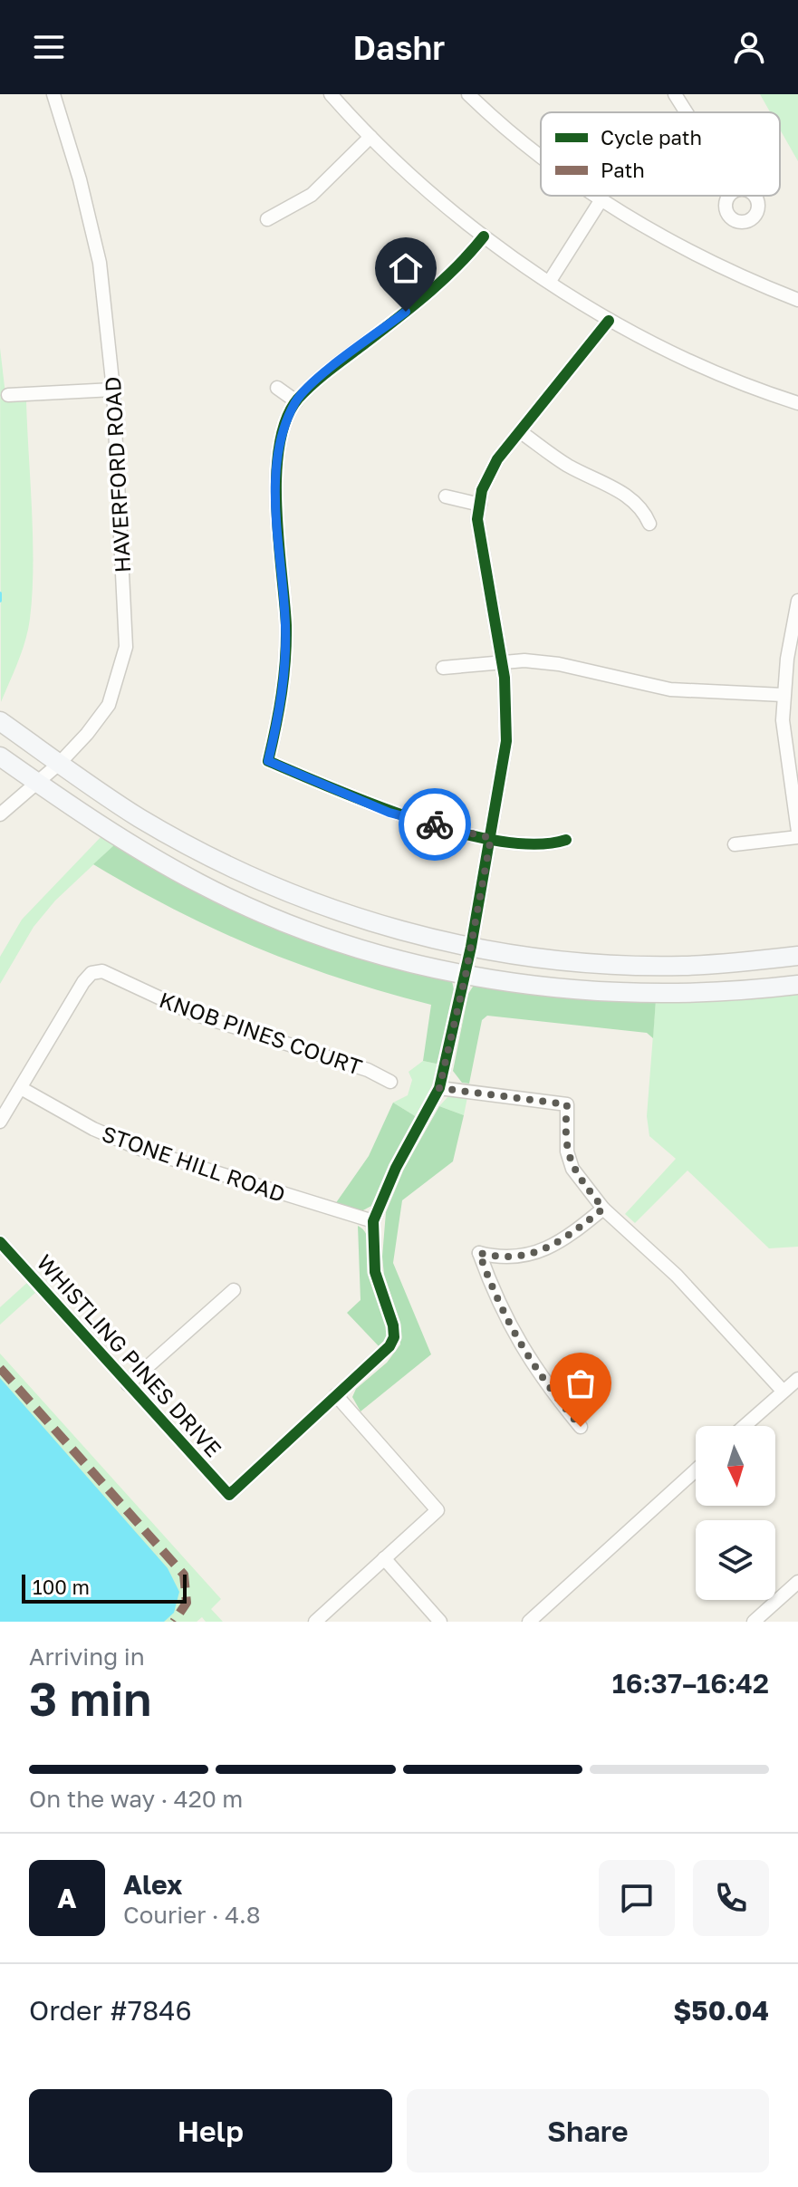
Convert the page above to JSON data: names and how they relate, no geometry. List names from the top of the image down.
{
  "streets": {
    "street": [
      "HAVERFORD ROAD",
      "KNOB PINES COURT",
      "STONE HILL ROAD",
      "WHISTLING PINES DRIVE"
    ]
  },
  "crossings": [
    ["KNOB PINES COURT", "STONE HILL ROAD"]
  ],
  "legend": ["Cycle path", "Path"],
  "scale_bar": "100 m",
  "north": "bottom",
  "page": {
    "header": "Dashr",
    "scale": "100 m",
    "heading": ["3 min", "Arriving in", "16:37–16:42"],
    "panel": [
      "Alex",
      "Courier · 4.8",
      "Order #7846",
      "$50.04"
    ],
    "bar": "On the way · 420 m",
    "round": "A",
    "buttons": ["Help", "Share"]
  }
}
